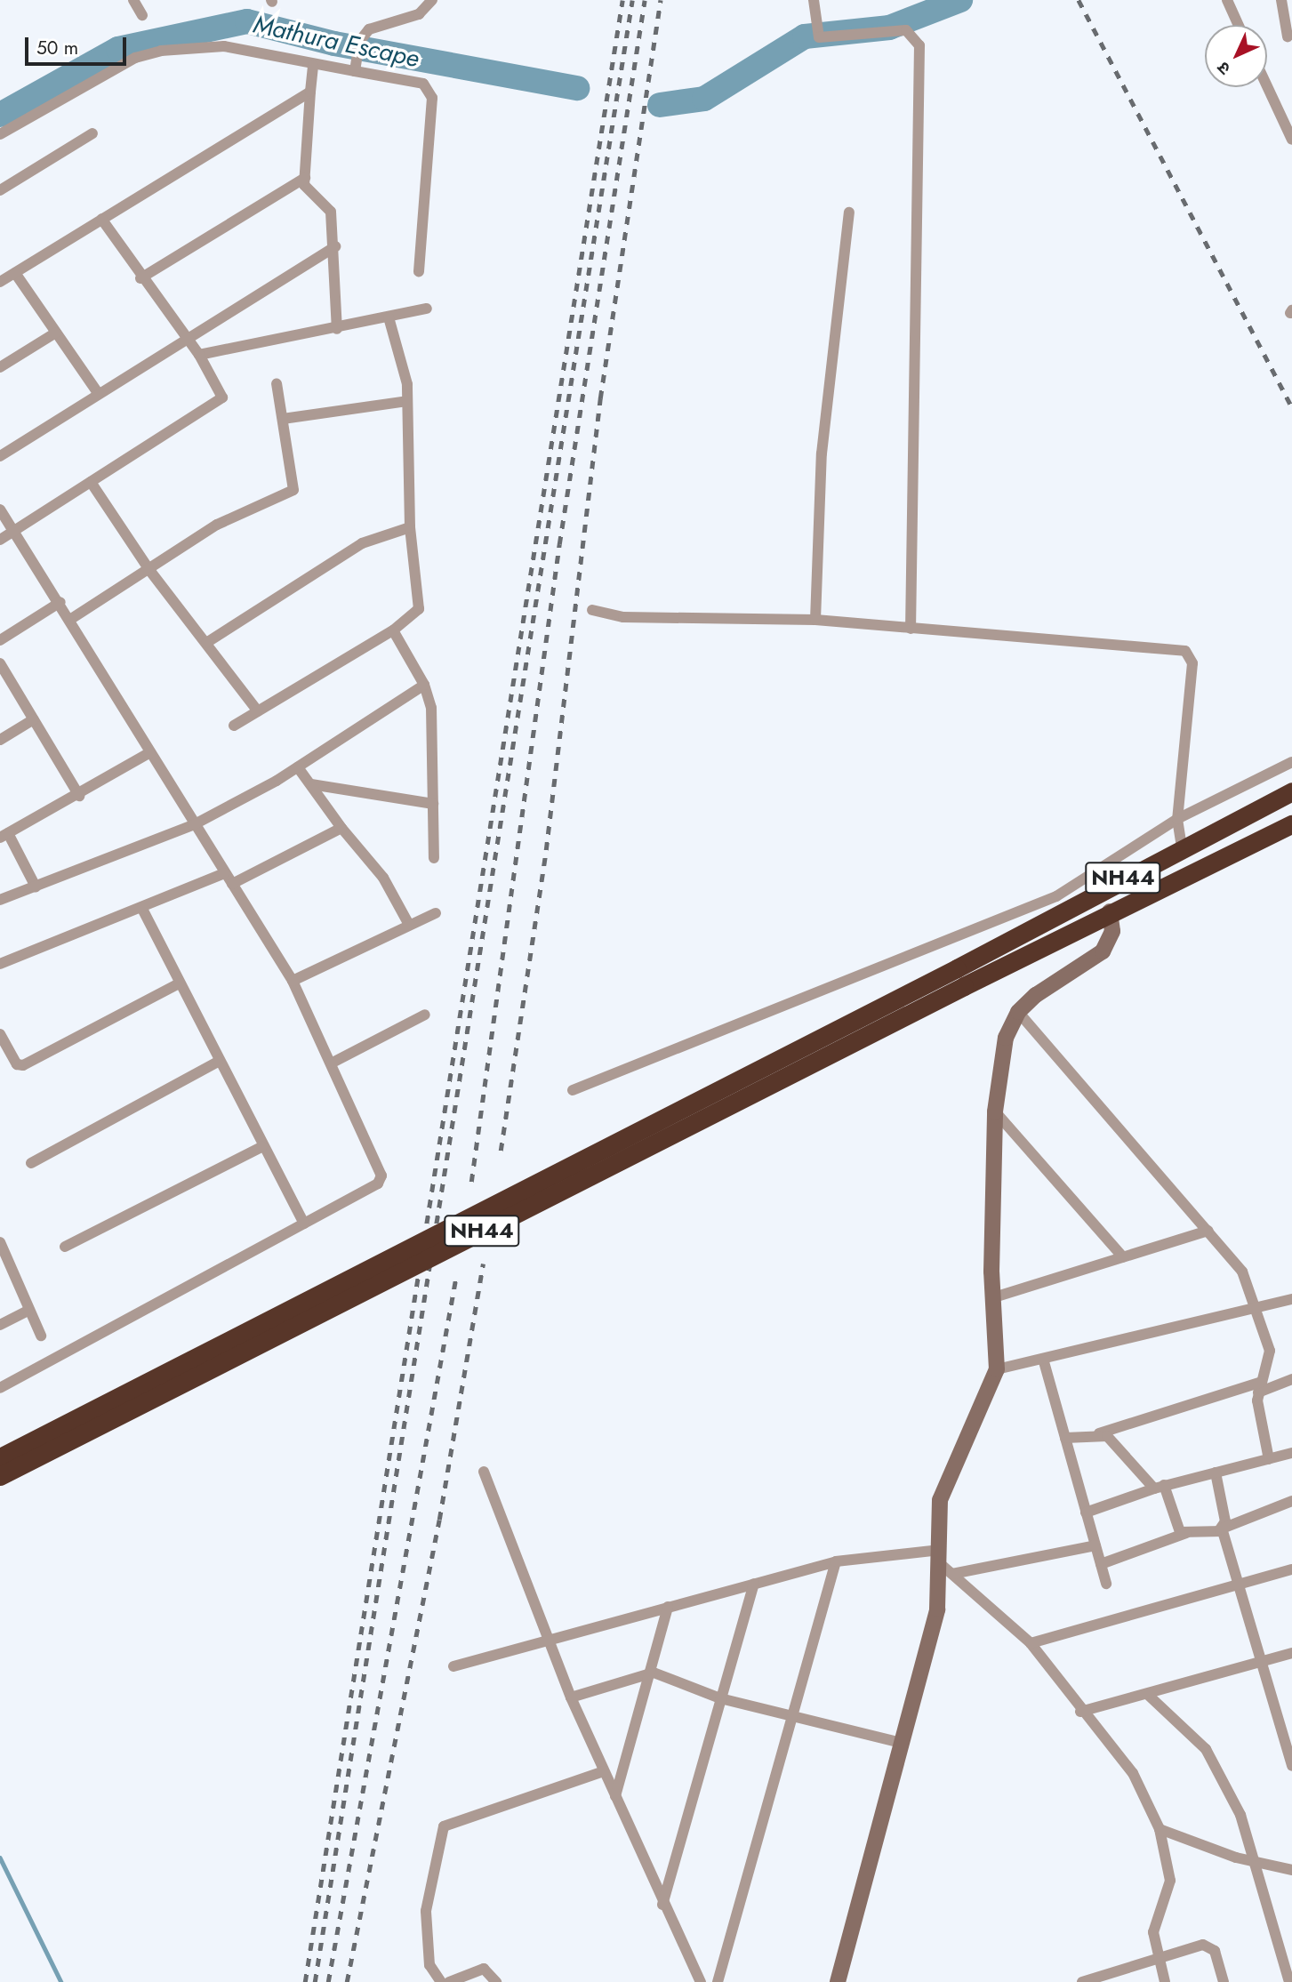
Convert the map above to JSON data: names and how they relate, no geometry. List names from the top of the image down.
{
  "streets": {
    "highway": ["NH44"]
  },
  "water": ["Mathura Escape"],
  "scale_bar": "50 m",
  "north": "bottom left"
}
